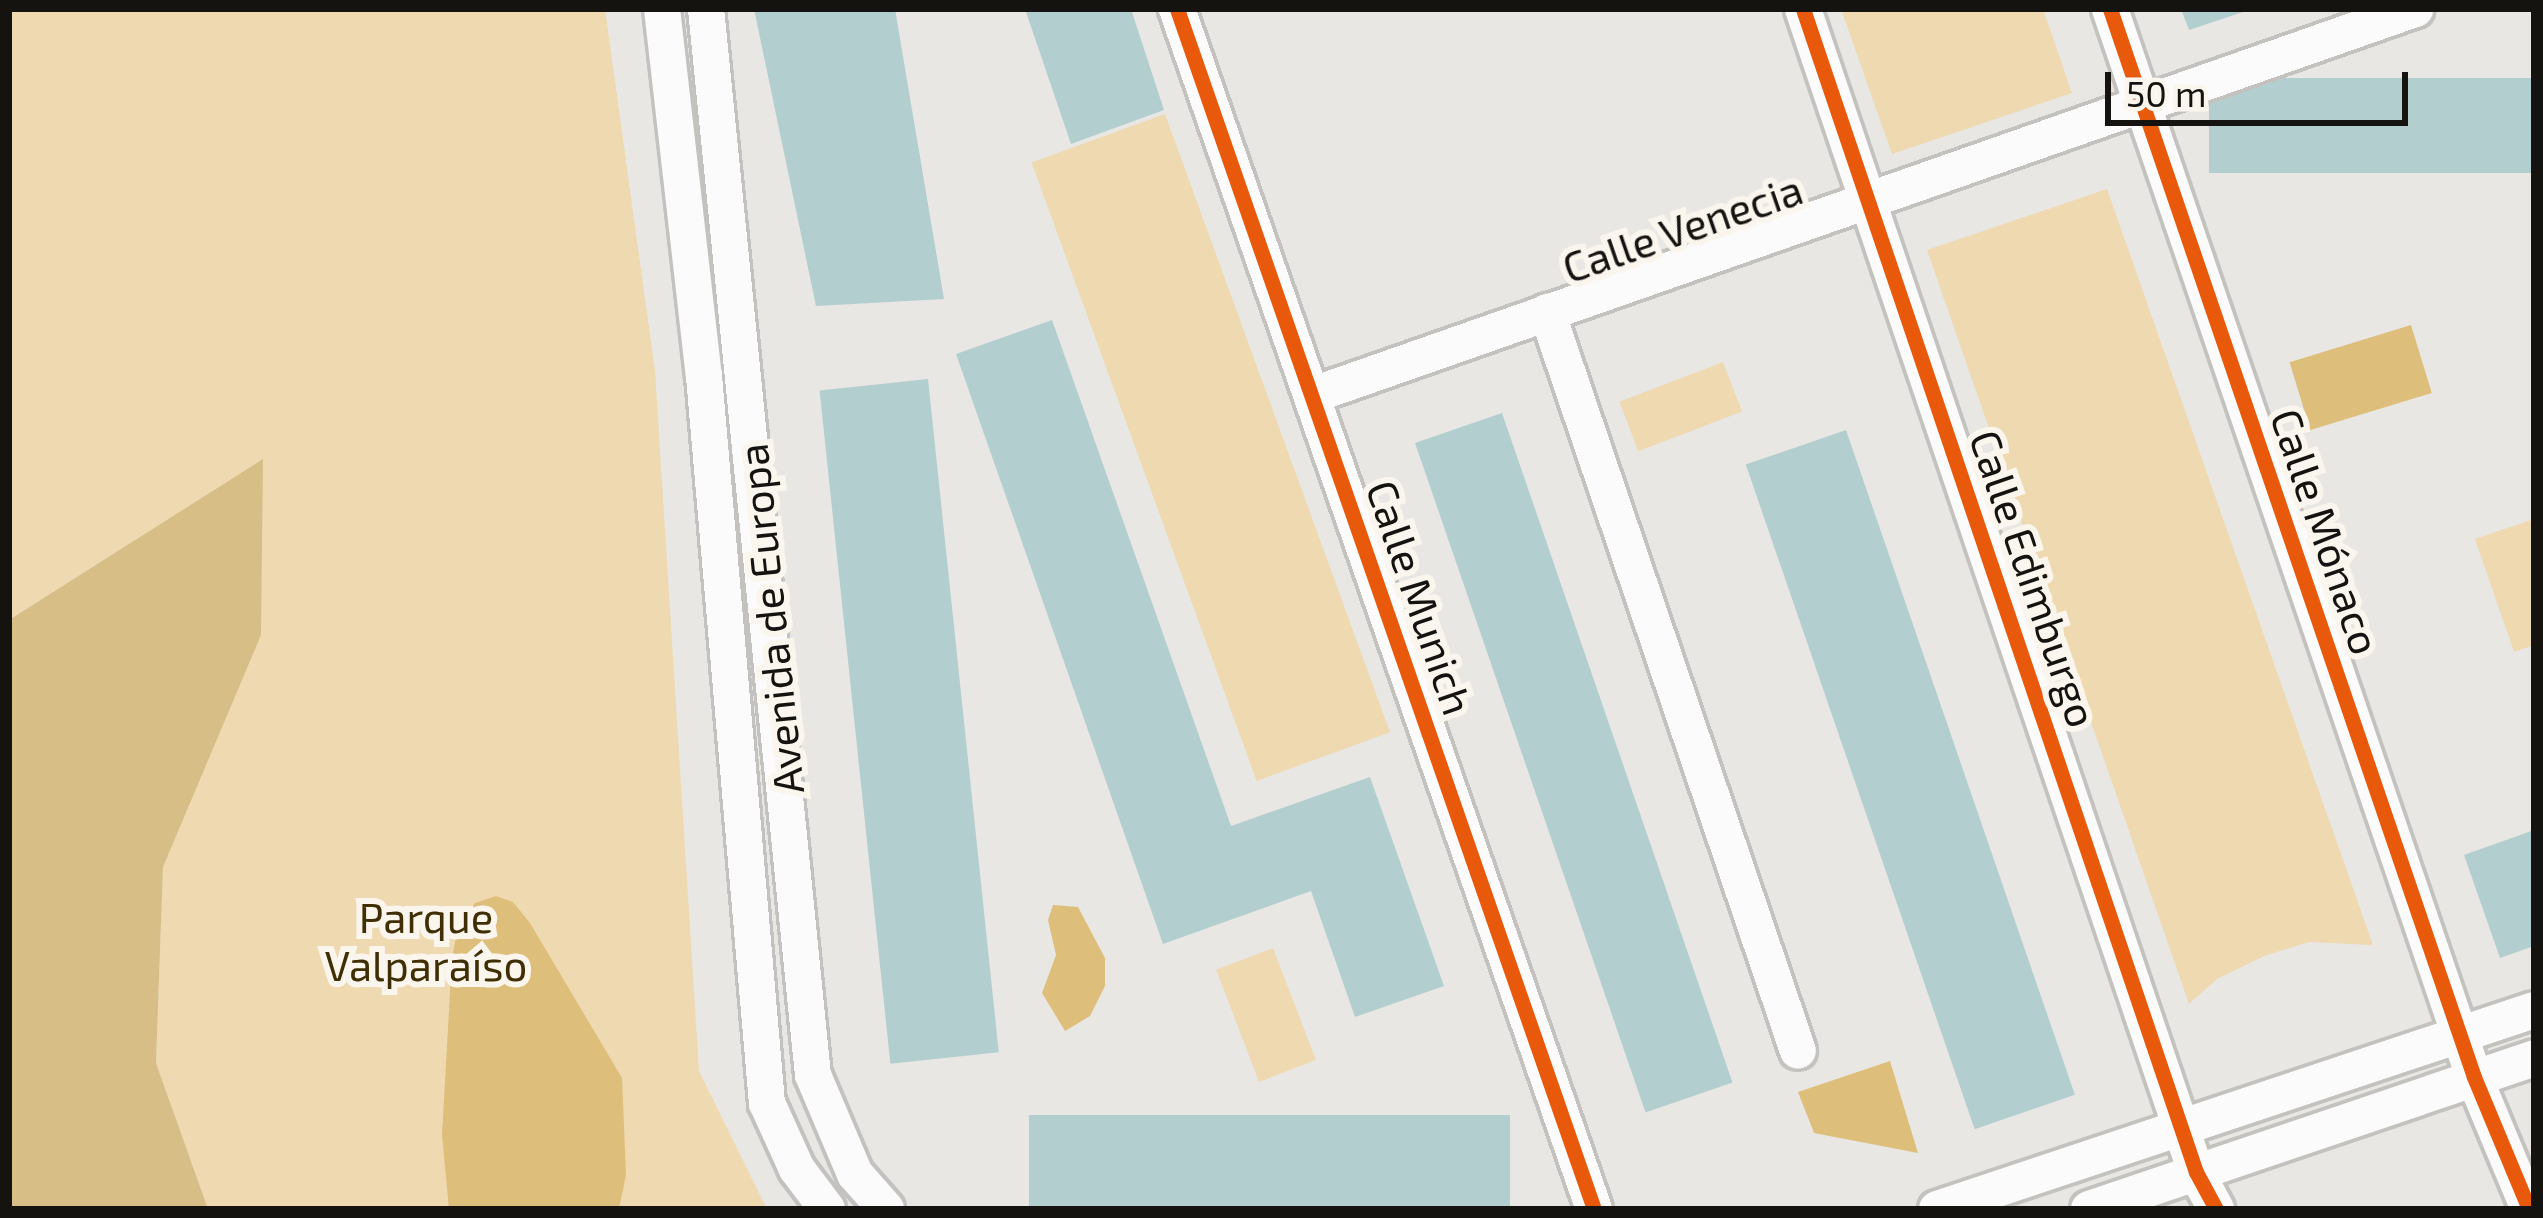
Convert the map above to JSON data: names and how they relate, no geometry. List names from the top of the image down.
{
  "streets": {
    "street": [
      "Calle Venecia",
      "Calle Mónaco",
      "Calle Edimburgo",
      "Calle Munich",
      "Avenida de Europa"
    ]
  },
  "crossings": [
    ["Calle Venecia", "Calle Mónaco"],
    ["Calle Venecia", "Calle Edimburgo"],
    ["Calle Venecia", "Calle Munich"]
  ],
  "parks": ["Parque Valparaíso"],
  "scale_bar": "50 m"
}
